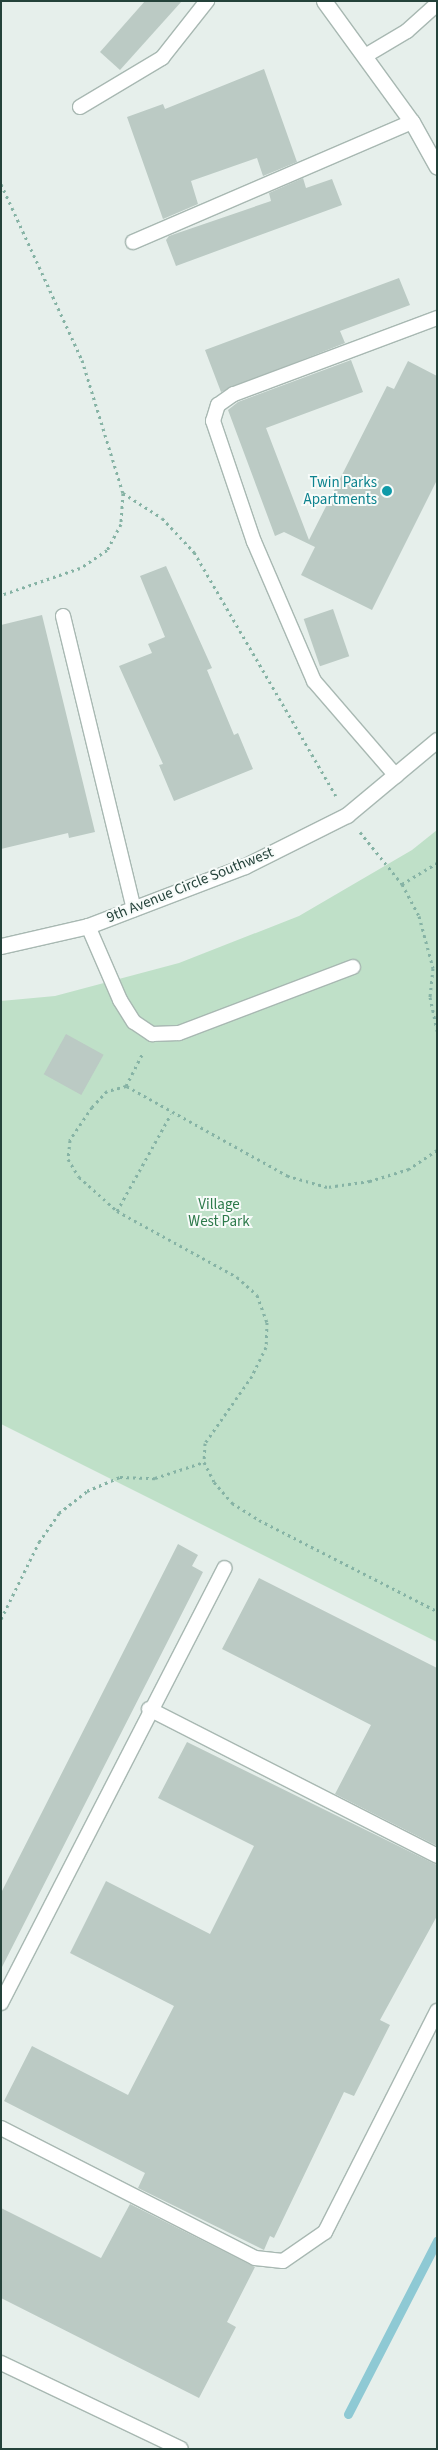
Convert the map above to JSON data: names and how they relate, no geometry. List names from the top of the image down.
{
  "streets": {
    "street": ["9th Avenue Circle Southwest"]
  },
  "parks": ["Village West Park"],
  "places": ["Twin Parks Apartments"]
}
